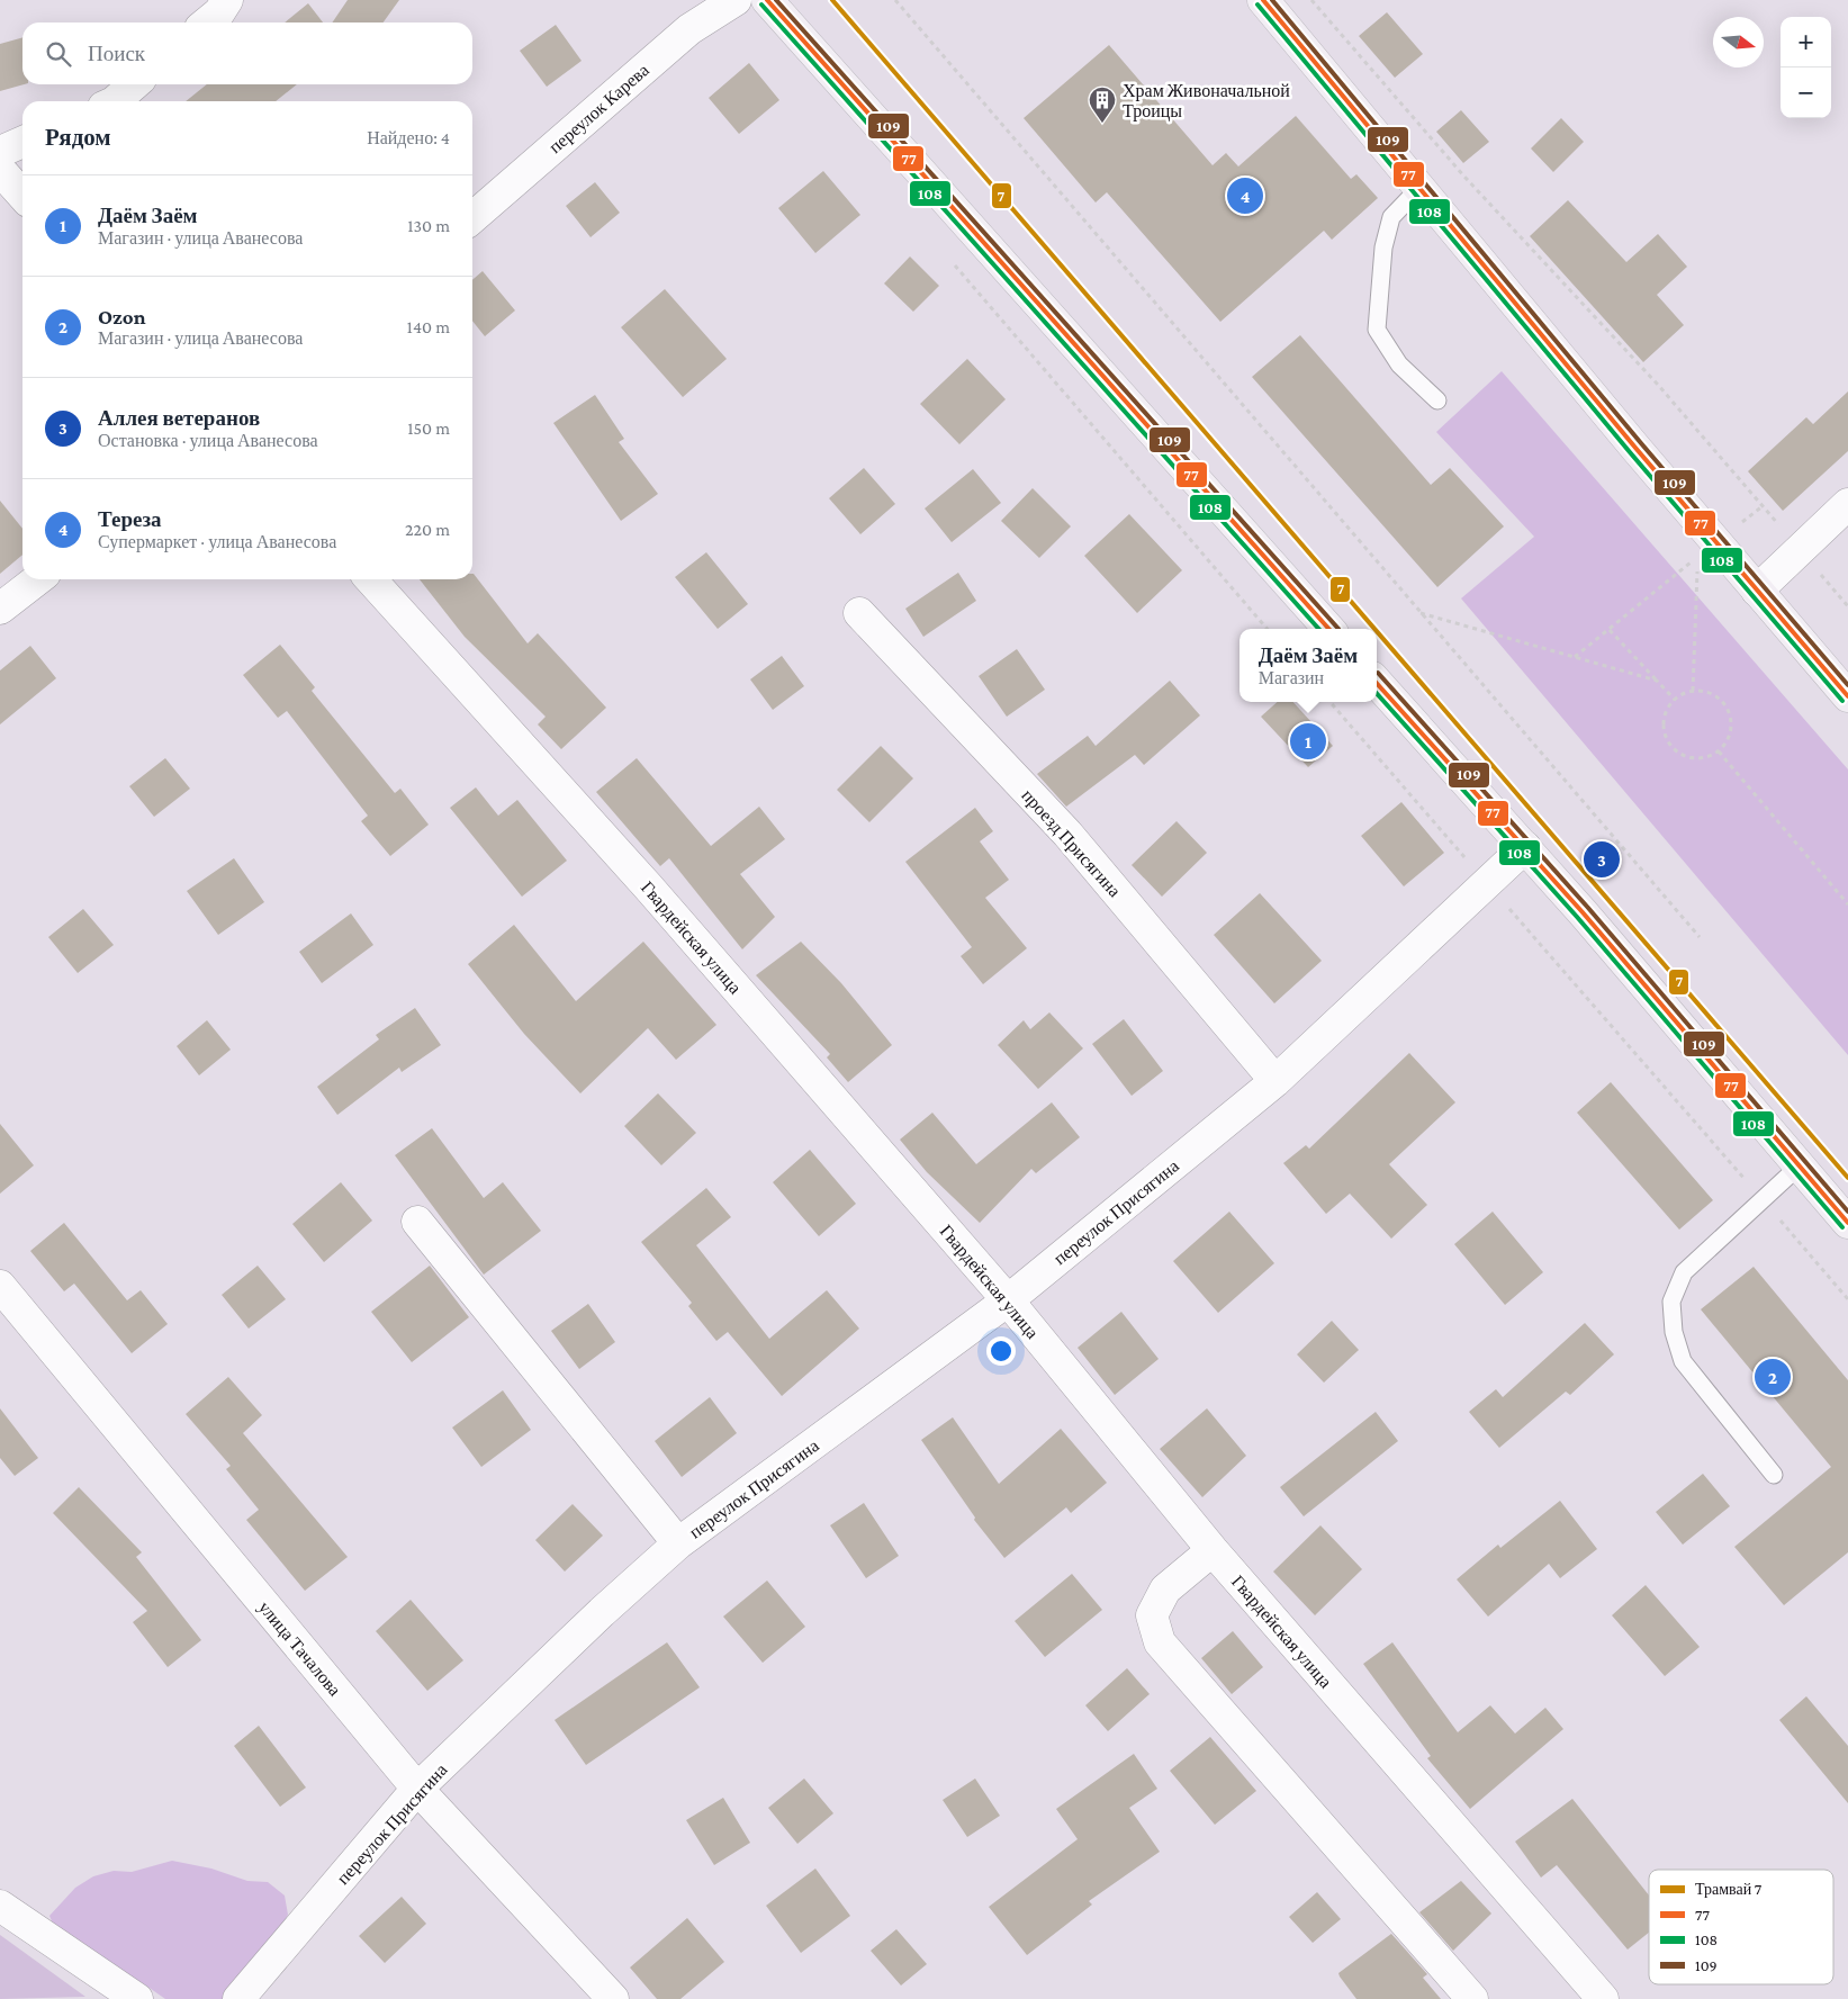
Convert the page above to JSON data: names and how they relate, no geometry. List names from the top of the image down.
{
  "streets": {
    "street": [
      "переулок Карева",
      "проезд Присягина",
      "Гвардейская улица",
      "переулок Присягина",
      "улица Тачалова"
    ]
  },
  "crossings": [
    ["проезд Присягина", "переулок Присягина"],
    ["Гвардейская улица", "переулок Присягина"],
    ["переулок Присягина", "улица Тачалова"]
  ],
  "places": {
    "building": ["Храм Живоначальной Троицы"]
  },
  "lines": [
    "tram line 7",
    "transit line 77",
    "transit line 109",
    "transit line 108"
  ],
  "legend": [
    "Трамвай 7",
    "77",
    "108",
    "109"
  ],
  "north": "right",
  "page": {
    "map_buttons": ["+", "−"],
    "search": "Поиск",
    "heading": ["Рядом", "Найдено: 4"],
    "list": [
      {
        "mark": "1",
        "name": "Даём Заём",
        "note": "Магазин · улица Аванесова",
        "value": "130 m"
      },
      {
        "mark": "2",
        "name": "Ozon",
        "note": "Магазин · улица Аванесова",
        "value": "140 m"
      },
      {
        "mark": "3",
        "name": "Аллея ветеранов",
        "note": "Остановка · улица Аванесова",
        "value": "150 m"
      },
      {
        "mark": "4",
        "name": "Тереза",
        "note": "Супермаркет · улица Аванесова",
        "value": "220 m"
      }
    ],
    "pins": [
      "4",
      "1",
      "3",
      "2"
    ],
    "popup": ["Даём Заём", "Магазин"]
  }
}
